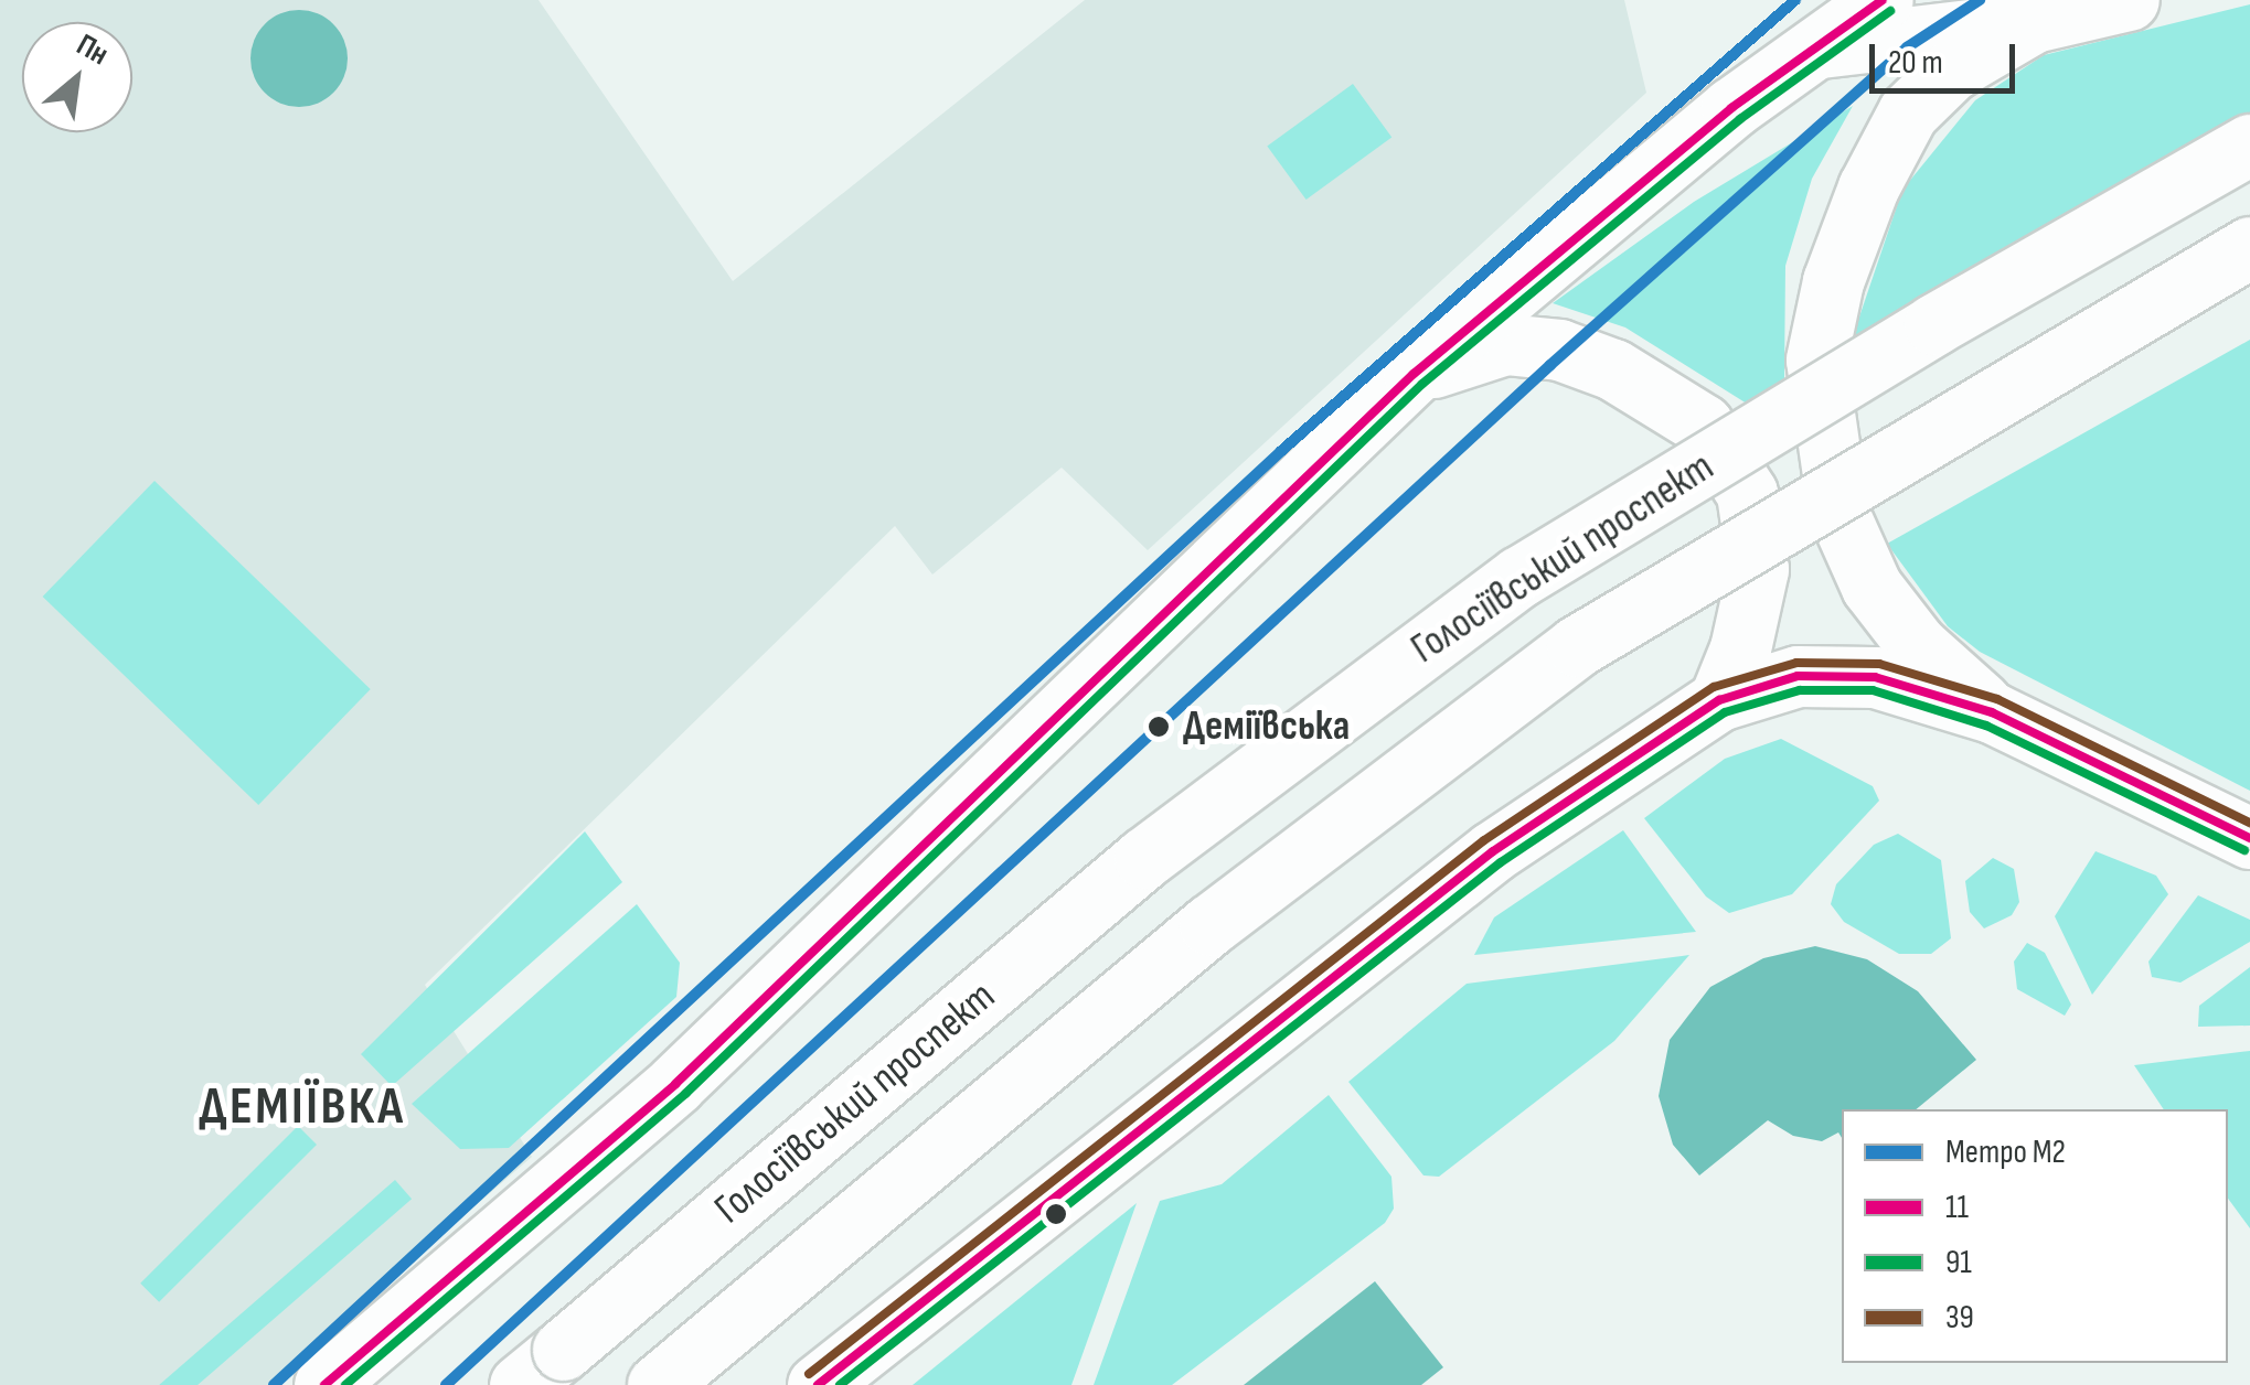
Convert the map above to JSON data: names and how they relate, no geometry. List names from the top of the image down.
{
  "streets": {
    "main road": ["Голосіївський проспект"]
  },
  "districts": ["ДЕМІЇВКА"],
  "places": ["Деміївська"],
  "lines": [
    "metro line M2",
    "transit line 11",
    "transit line 91",
    "transit line 39"
  ],
  "legend": [
    "Метро M2",
    "11",
    "91",
    "39"
  ],
  "scale_bar": "20 m",
  "north": "top right"
}
